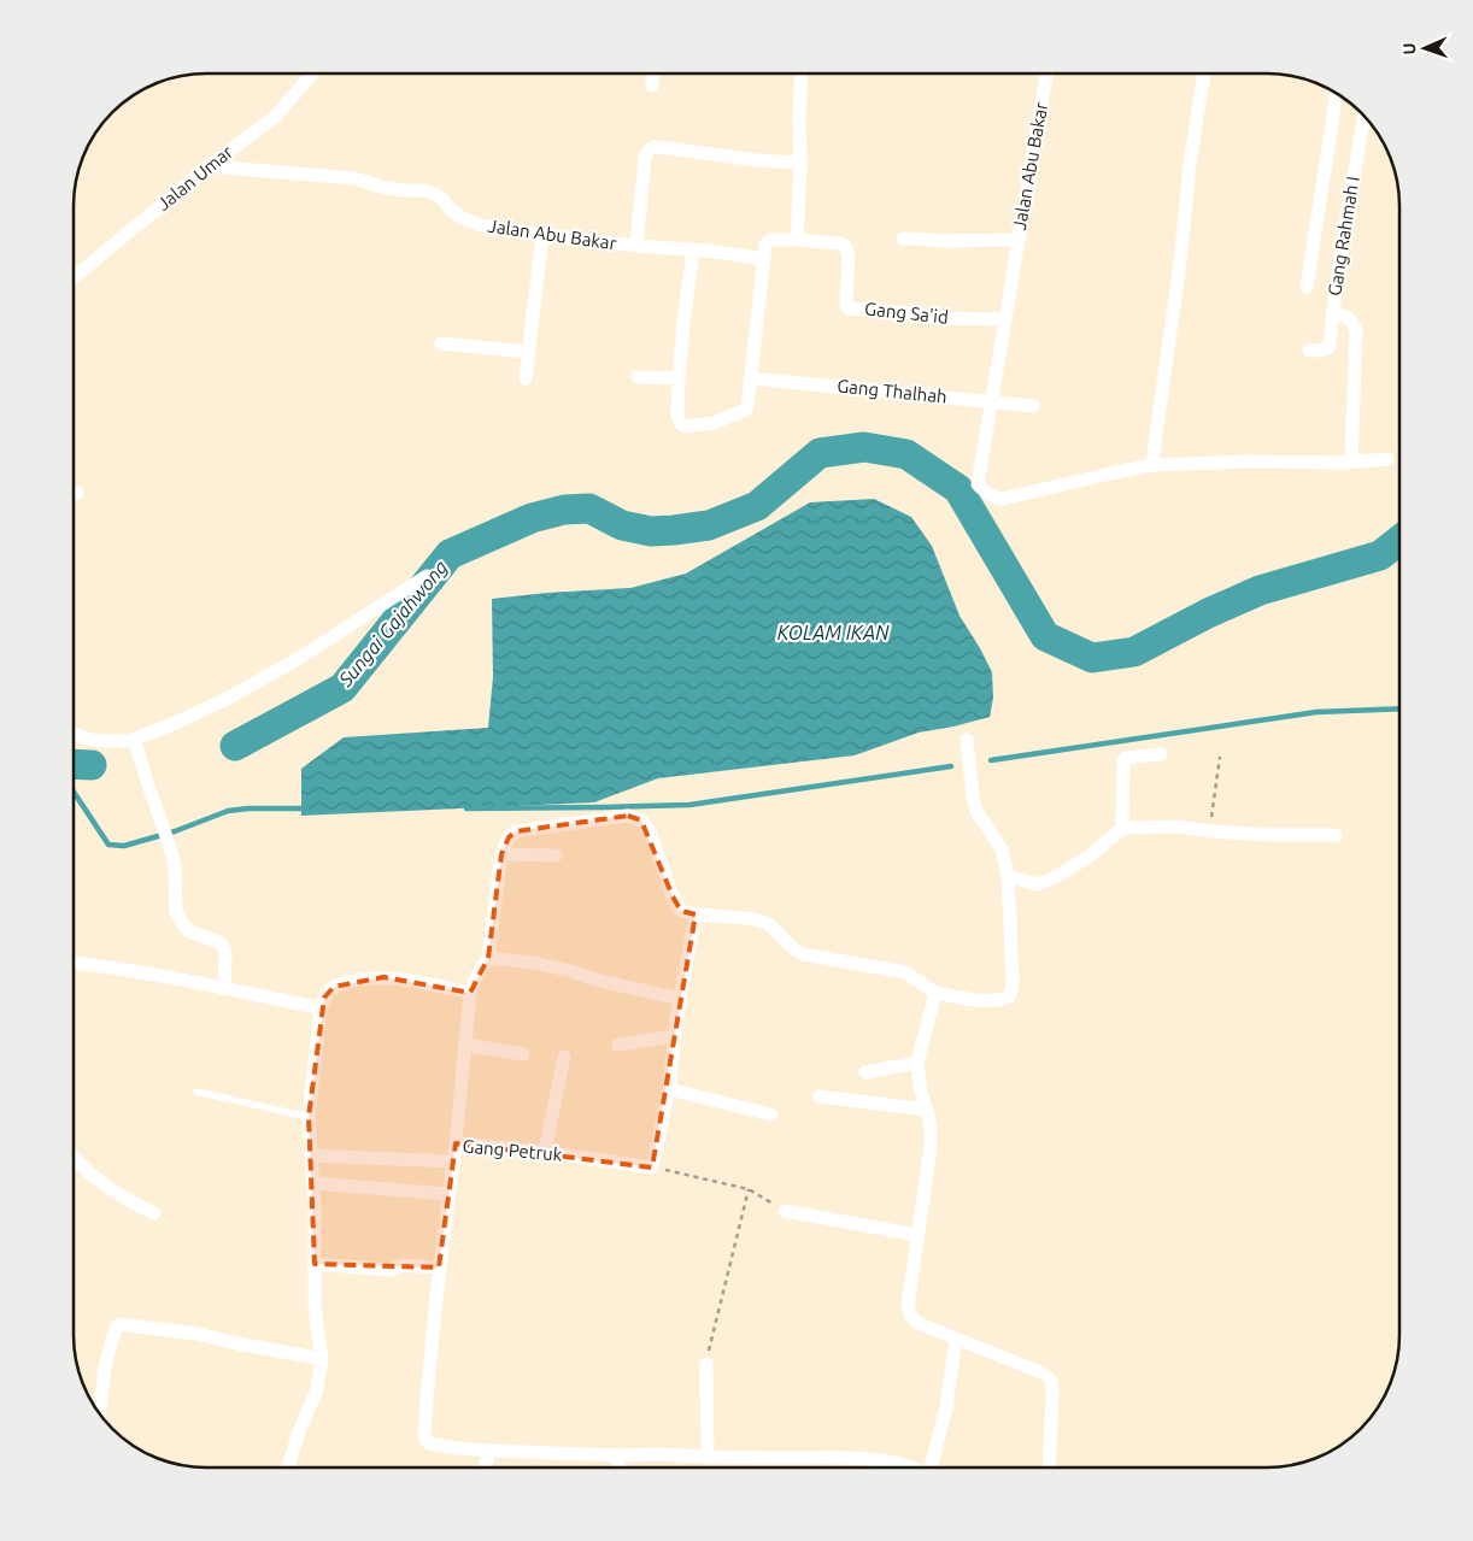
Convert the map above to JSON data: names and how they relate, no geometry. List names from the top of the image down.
{
  "streets": {
    "street": [
      "Jalan Abu Bakar",
      "Jalan Umar",
      "Gang Rahmah I",
      "Gang Sa'id",
      "Gang Thalhah",
      "Gang Petruk"
    ]
  },
  "crossings": [
    ["Jalan Abu Bakar", "Jalan Umar"],
    ["Jalan Abu Bakar", "Gang Sa'id"],
    ["Jalan Abu Bakar", "Gang Thalhah"]
  ],
  "water": ["Sungai Gajahwong", "KOLAM IKAN"],
  "north": "left"
}
